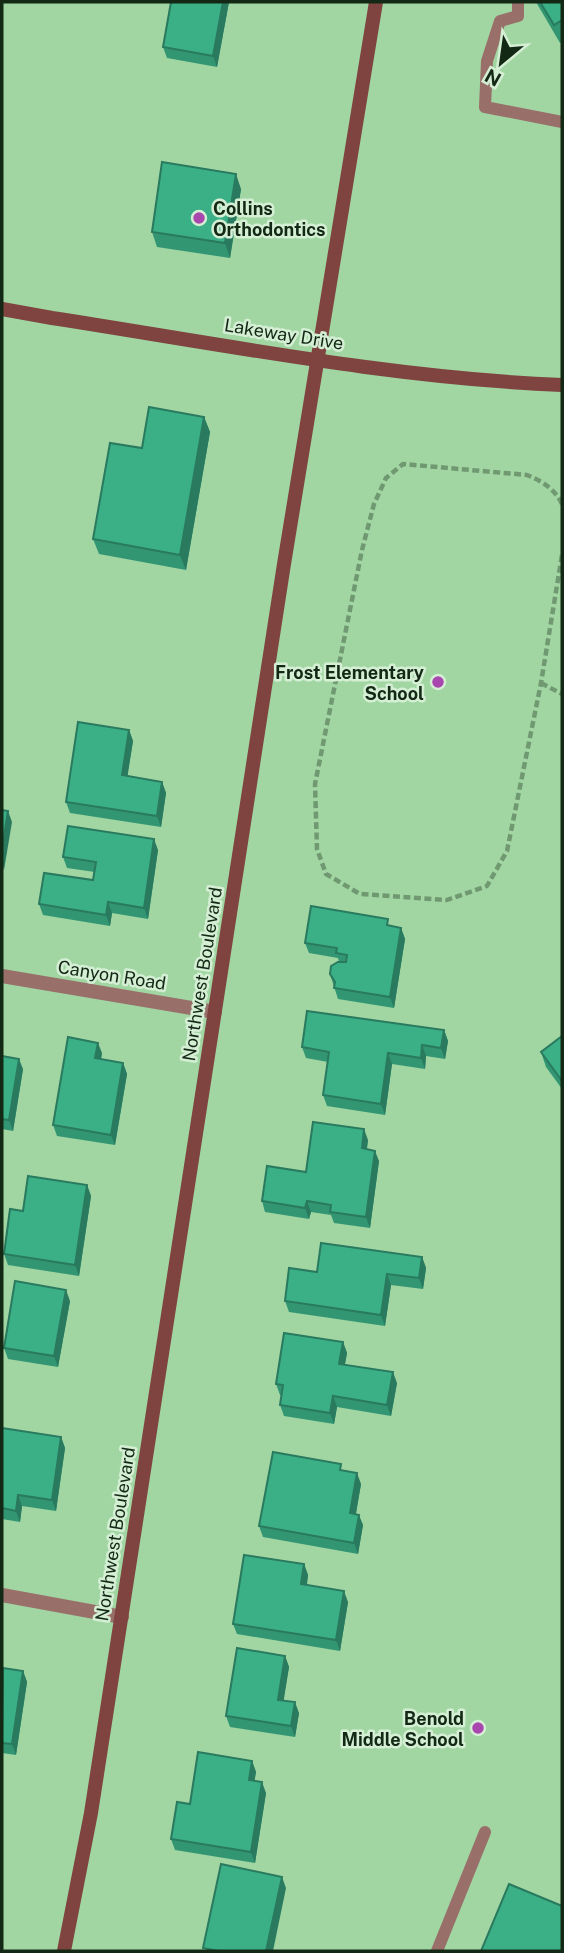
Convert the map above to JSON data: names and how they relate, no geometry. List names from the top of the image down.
{
  "streets": {
    "street": ["Lakeway Drive", "Northwest Boulevard", "Canyon Road"]
  },
  "crossings": [
    ["Lakeway Drive", "Northwest Boulevard"],
    ["Northwest Boulevard", "Canyon Road"]
  ],
  "places": ["Collins Orthodontics", "Frost Elementary School", "Benold Middle School"],
  "north": "bottom left"
}
